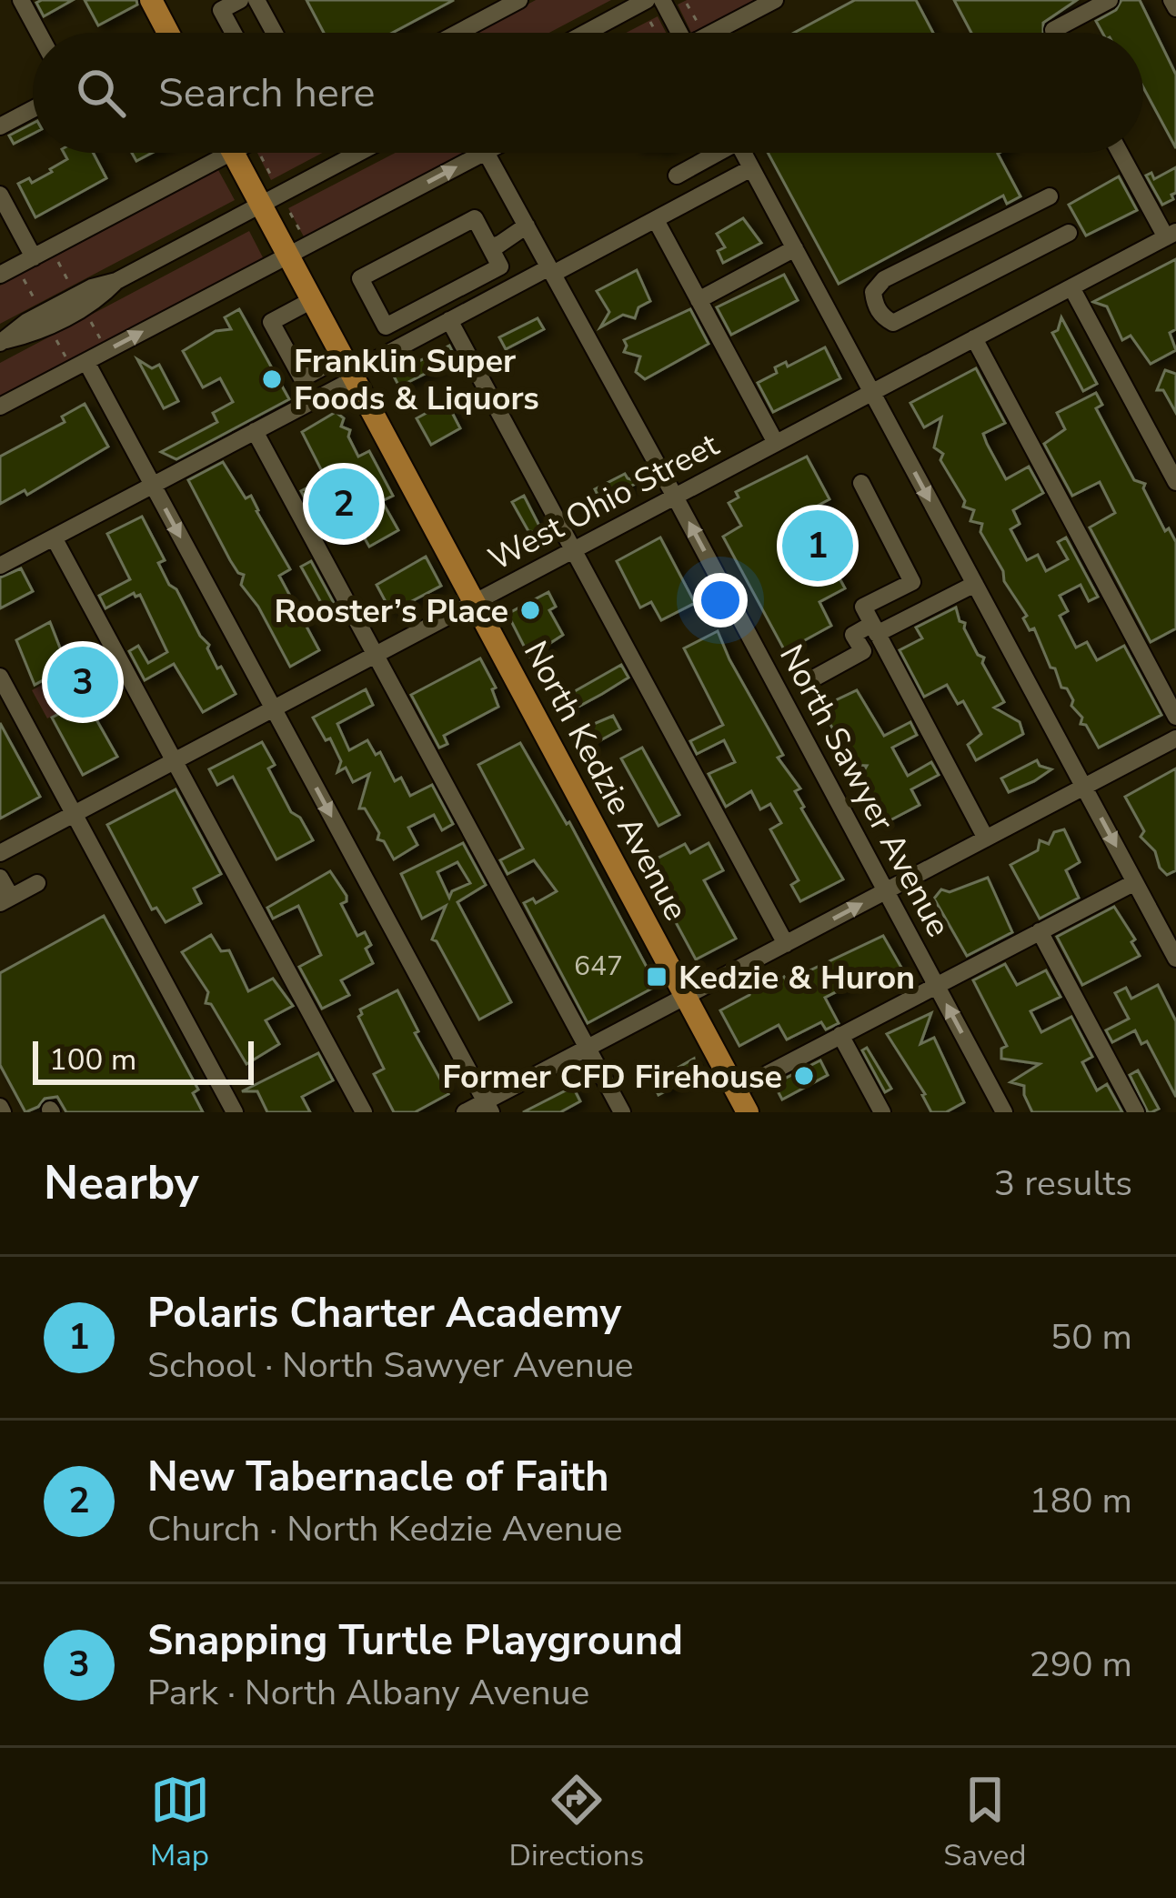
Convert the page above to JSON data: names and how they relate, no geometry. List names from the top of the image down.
{
  "streets": {
    "main road": ["North Kedzie Avenue"],
    "street": ["West Ohio Street", "North Sawyer Avenue"]
  },
  "crossings": [
    ["West Ohio Street", "North Kedzie Avenue"],
    ["West Ohio Street", "North Sawyer Avenue"]
  ],
  "places": {
    "other": ["Franklin Super Foods & Liquors", "Rooster’s Place", "Former CFD Firehouse"],
    "transit": ["Kedzie & Huron"]
  },
  "house_numbers": ["647"],
  "scale_bar": "100 m",
  "page": {
    "search": "Search here",
    "pins": ["2", "1", "3"],
    "scale": "100 m",
    "heading": ["Nearby", "3 results"],
    "list": [
      {
        "mark": "1",
        "name": "Polaris Charter Academy",
        "note": "School · North Sawyer Avenue",
        "value": "50 m"
      },
      {
        "mark": "2",
        "name": "New Tabernacle of Faith",
        "note": "Church · North Kedzie Avenue",
        "value": "180 m"
      },
      {
        "mark": "3",
        "name": "Snapping Turtle Playground",
        "note": "Park · North Albany Avenue",
        "value": "290 m"
      }
    ],
    "nav": ["Map", "Directions", "Saved"]
  }
}
